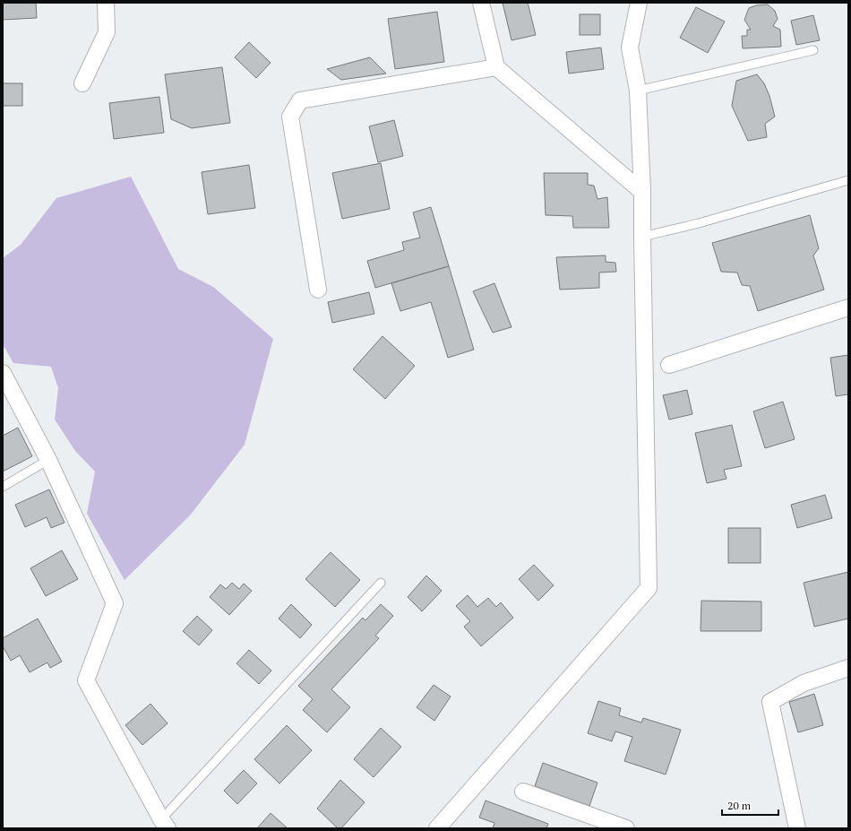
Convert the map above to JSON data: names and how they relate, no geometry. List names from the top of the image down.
{
  "scale_bar": "20 m"
}
